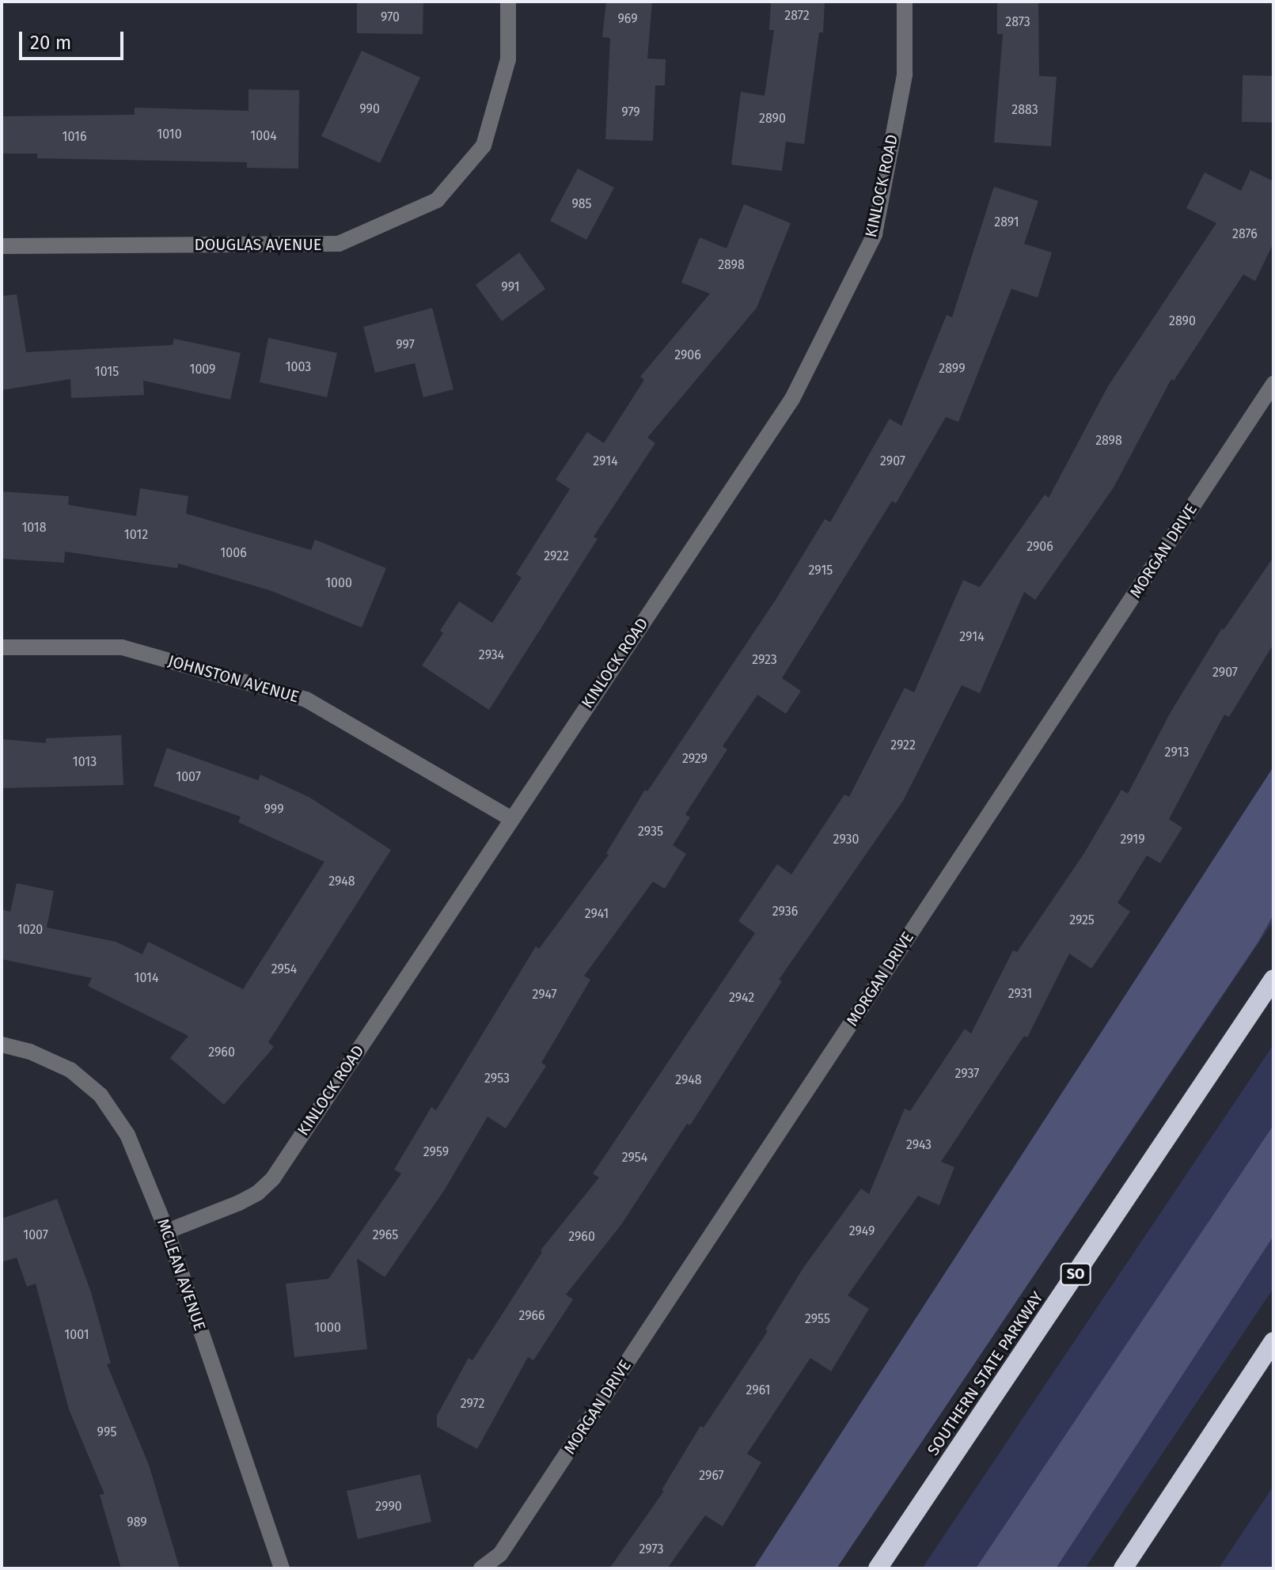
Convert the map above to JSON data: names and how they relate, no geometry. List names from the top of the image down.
{
  "streets": {
    "highway": ["SO", "SOUTHERN STATE PARKWAY"],
    "street": [
      "KINLOCK ROAD",
      "DOUGLAS AVENUE",
      "MORGAN DRIVE",
      "JOHNSTON AVENUE",
      "MCLEAN AVENUE"
    ]
  },
  "crossings": [
    ["KINLOCK ROAD", "JOHNSTON AVENUE"],
    ["KINLOCK ROAD", "MCLEAN AVENUE"]
  ],
  "house_numbers": [
    "2872",
    "970",
    "969",
    "2873",
    "990",
    "2883",
    "979",
    "2890",
    "1010",
    "1004",
    "1016",
    "985",
    "2891",
    "2876",
    "2898",
    "991",
    "2890",
    "997",
    "2906",
    "1003",
    "2899",
    "1009",
    "1015",
    "2898",
    "2914",
    "2907",
    "1018",
    "1012",
    "2906",
    "1006",
    "2922",
    "2915",
    "1000",
    "2914",
    "2934",
    "2923",
    "2907",
    "2922",
    "2913",
    "2929",
    "1013",
    "1007",
    "999",
    "2935",
    "2930",
    "2919",
    "2948",
    "2936",
    "2941",
    "2925",
    "1020",
    "2954",
    "1014",
    "2931",
    "2947",
    "2942",
    "2960",
    "2937",
    "2953",
    "2948",
    "2943",
    "2959",
    "2954",
    "2949",
    "1007",
    "2965",
    "2960",
    "2966",
    "2955",
    "1000",
    "1001",
    "2961",
    "2972",
    "995",
    "2967",
    "2990",
    "989",
    "2973"
  ],
  "scale_bar": "20 m"
}
